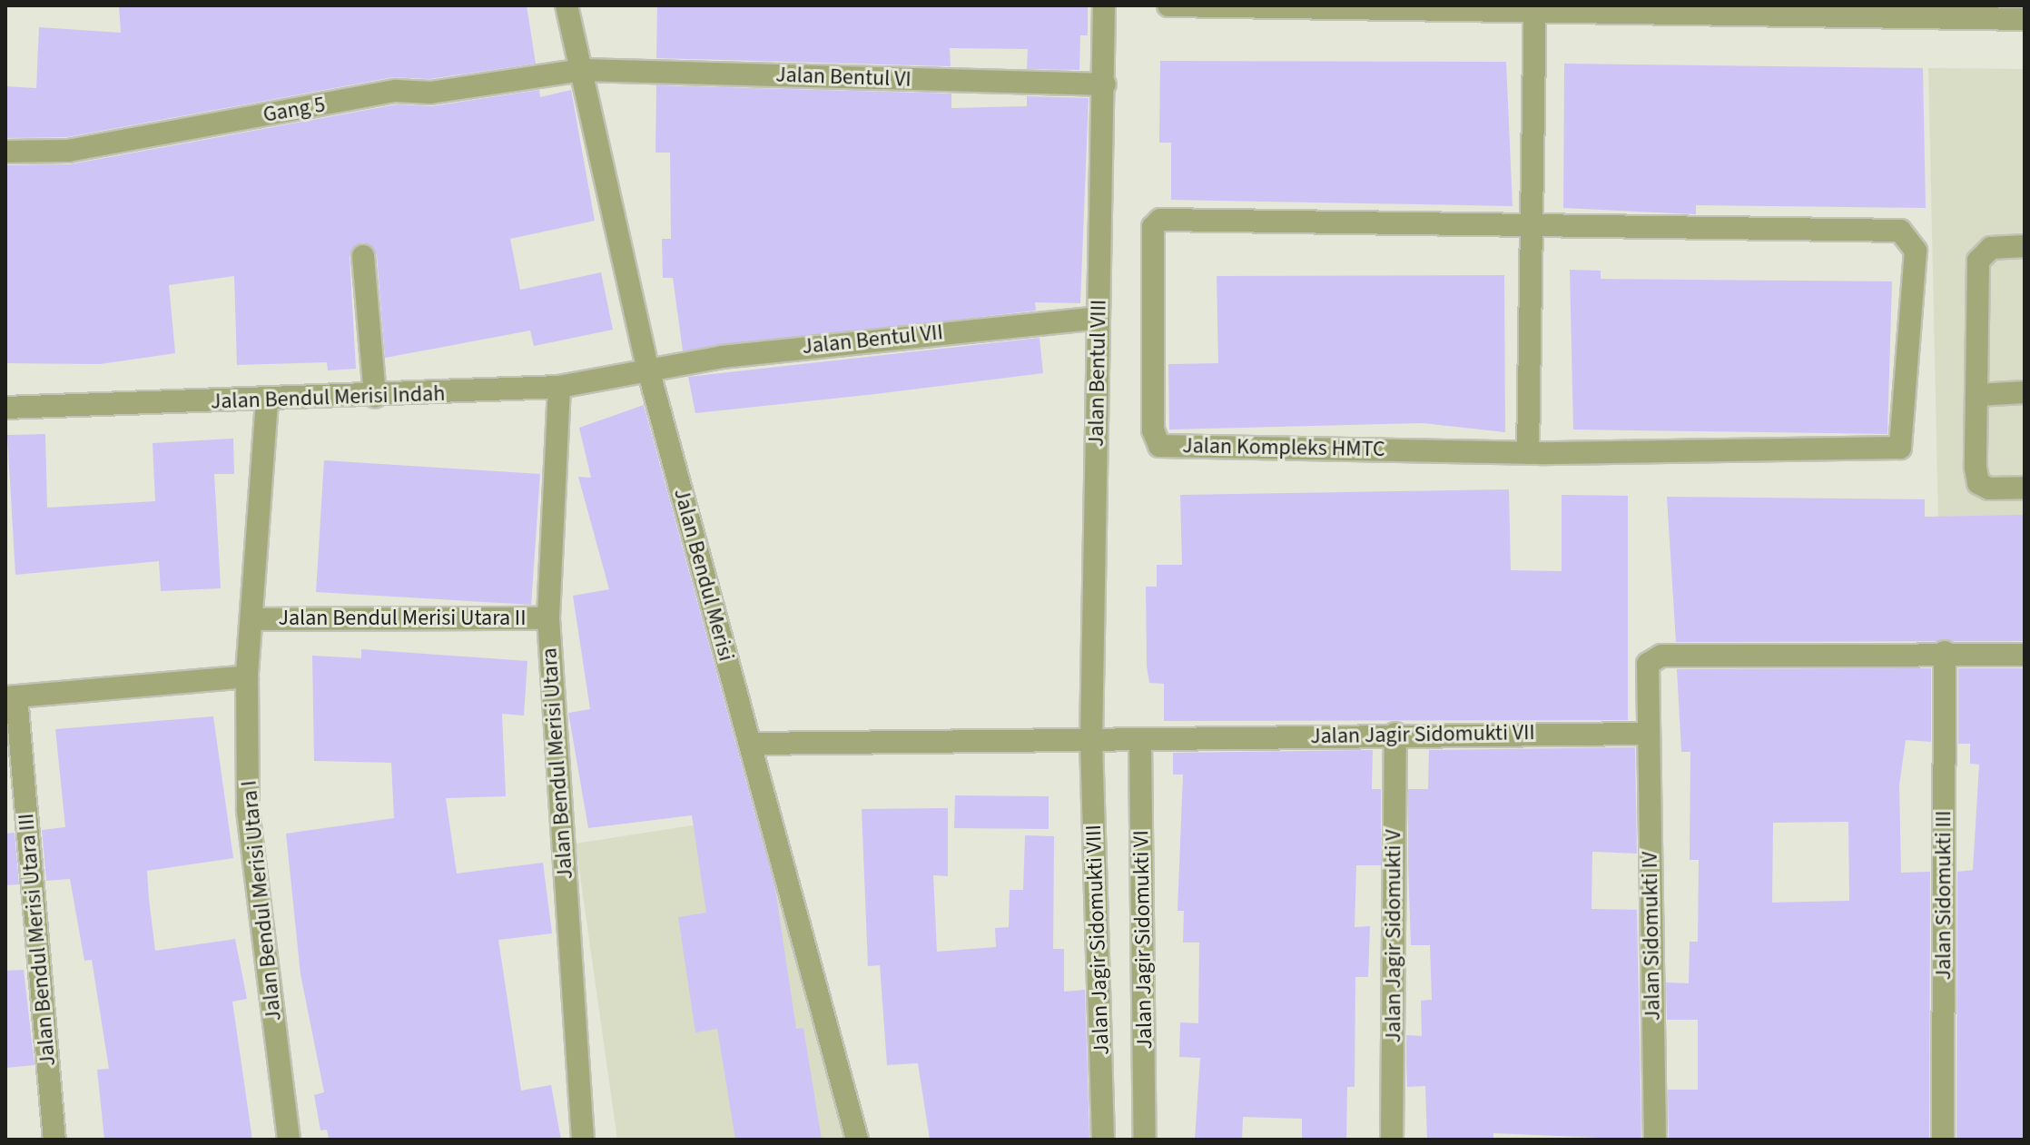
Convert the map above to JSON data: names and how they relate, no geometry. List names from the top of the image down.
{
  "streets": {
    "street": [
      "Jalan Bentul VI",
      "Gang 5",
      "Jalan Bentul VII",
      "Jalan Bentul VIII",
      "Jalan Bendul Merisi Indah",
      "Jalan Kompleks HMTC",
      "Jalan Bendul Merisi",
      "Jalan Bendul Merisi Utara II",
      "Jalan Jagir Sidomukti VII",
      "Jalan Bendul Merisi Utara",
      "Jalan Sidomukti III",
      "Jalan Bendul Merisi Utara I",
      "Jalan Jagir Sidomukti V",
      "Jalan Sidomukti IV",
      "Jalan Bendul Merisi Utara III",
      "Jalan Jagir Sidomukti VIII",
      "Jalan Jagir Sidomukti VI"
    ]
  },
  "crossings": [
    ["Jalan Bentul VI", "Gang 5"],
    ["Jalan Bentul VI", "Jalan Bentul VIII"],
    ["Jalan Bentul VI", "Jalan Bendul Merisi"],
    ["Gang 5", "Jalan Bendul Merisi"],
    ["Jalan Bentul VII", "Jalan Bentul VIII"],
    ["Jalan Bentul VII", "Jalan Bendul Merisi Indah"],
    ["Jalan Bentul VII", "Jalan Bendul Merisi"],
    ["Jalan Bentul VIII", "Jalan Jagir Sidomukti VII"],
    ["Jalan Bentul VIII", "Jalan Jagir Sidomukti VIII"],
    ["Jalan Bendul Merisi Indah", "Jalan Bendul Merisi"],
    ["Jalan Bendul Merisi Indah", "Jalan Bendul Merisi Utara"],
    ["Jalan Bendul Merisi Indah", "Jalan Bendul Merisi Utara I"],
    ["Jalan Bendul Merisi", "Jalan Jagir Sidomukti VII"],
    ["Jalan Bendul Merisi Utara II", "Jalan Bendul Merisi Utara"],
    ["Jalan Bendul Merisi Utara II", "Jalan Bendul Merisi Utara I"],
    ["Jalan Jagir Sidomukti VII", "Jalan Jagir Sidomukti V"],
    ["Jalan Jagir Sidomukti VII", "Jalan Sidomukti IV"],
    ["Jalan Jagir Sidomukti VII", "Jalan Jagir Sidomukti VIII"],
    ["Jalan Jagir Sidomukti VII", "Jalan Jagir Sidomukti VI"]
  ]
}
